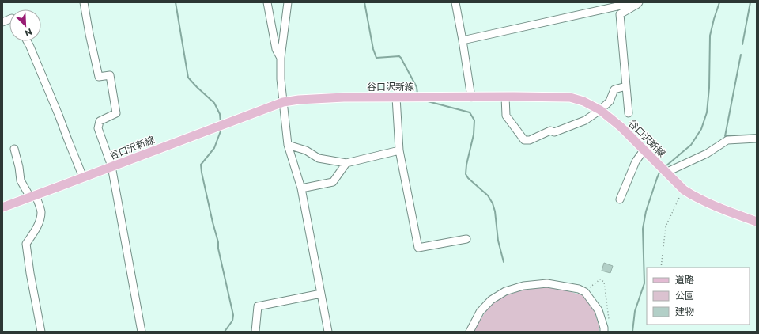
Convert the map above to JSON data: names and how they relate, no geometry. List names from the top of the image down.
{
  "streets": {
    "main road": ["谷口沢新線"]
  },
  "legend": ["道路", "公園", "建物"],
  "north": "bottom right"
}
